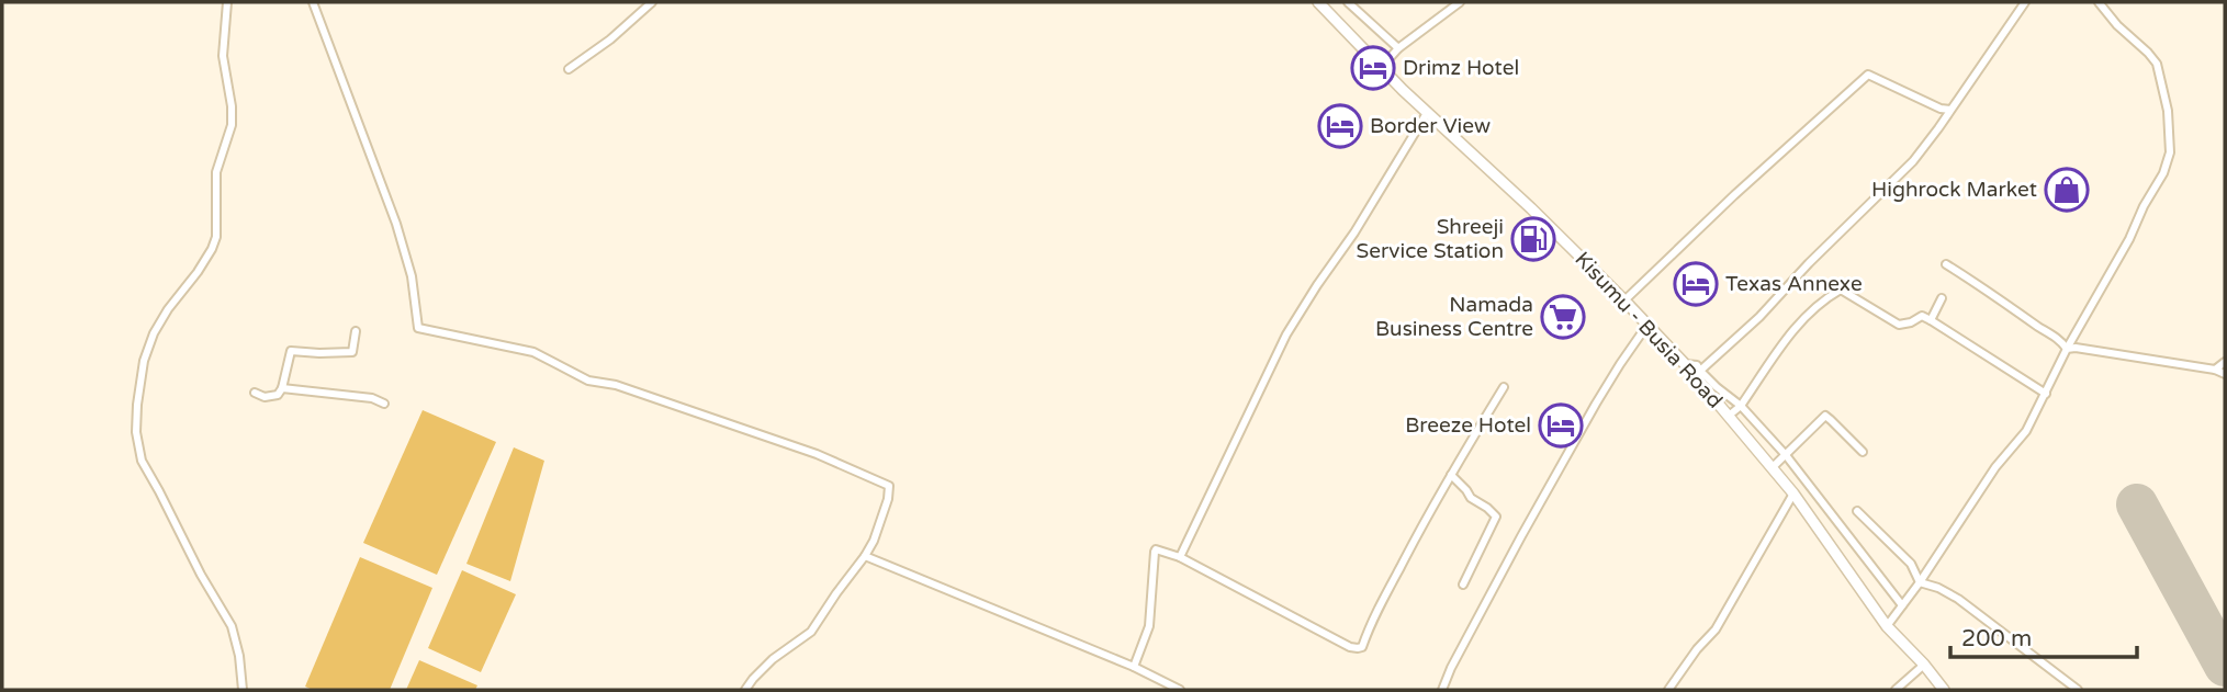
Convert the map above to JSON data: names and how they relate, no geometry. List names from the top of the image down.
{
  "streets": {
    "highway": ["Kisumu - Busia Road"]
  },
  "places": {
    "hotel": [
      "Drimz Hotel",
      "Border View",
      "Texas Annexe",
      "Breeze Hotel"
    ],
    "shop": ["Highrock Market"],
    "fuel station": ["Shreeji Service Station"],
    "supermarket": ["Namada Business Centre"]
  },
  "scale_bar": "200 m"
}
